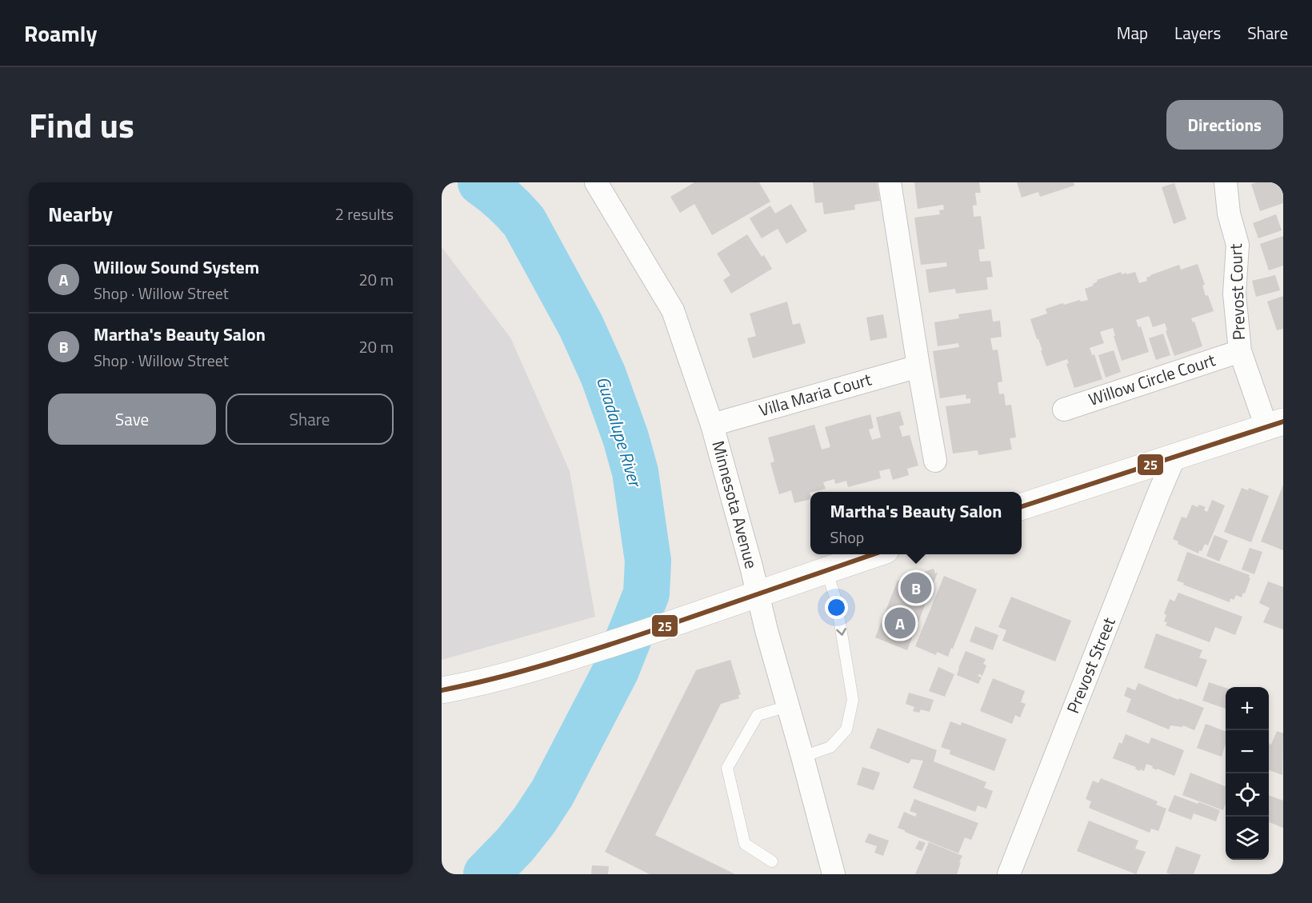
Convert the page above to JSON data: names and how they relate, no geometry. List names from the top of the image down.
{
  "streets": {
    "street": [
      "Prevost Court",
      "Willow Circle Court",
      "Villa Maria Court",
      "Minnesota Avenue",
      "Prevost Street"
    ]
  },
  "crossings": [
    ["Prevost Court", "Willow Circle Court"],
    ["Villa Maria Court", "Minnesota Avenue"]
  ],
  "water": ["Guadalupe River"],
  "lines": ["transit line 25"],
  "page": {
    "header": "Roamly",
    "nav": ["Map", "Layers", "Share"],
    "title": "Find us",
    "buttons": [
      "Directions",
      ["Save", "Share"]
    ],
    "heading": ["Nearby", "2 results"],
    "list": [
      {
        "mark": "A",
        "name": "Willow Sound System",
        "note": "Shop · Willow Street",
        "value": "20 m"
      },
      {
        "mark": "B",
        "name": "Martha's Beauty Salon",
        "note": "Shop · Willow Street",
        "value": "20 m"
      }
    ],
    "popup": ["Martha's Beauty Salon", "Shop"],
    "pins": ["B", "A"],
    "map_buttons": ["+", "−"]
  }
}
